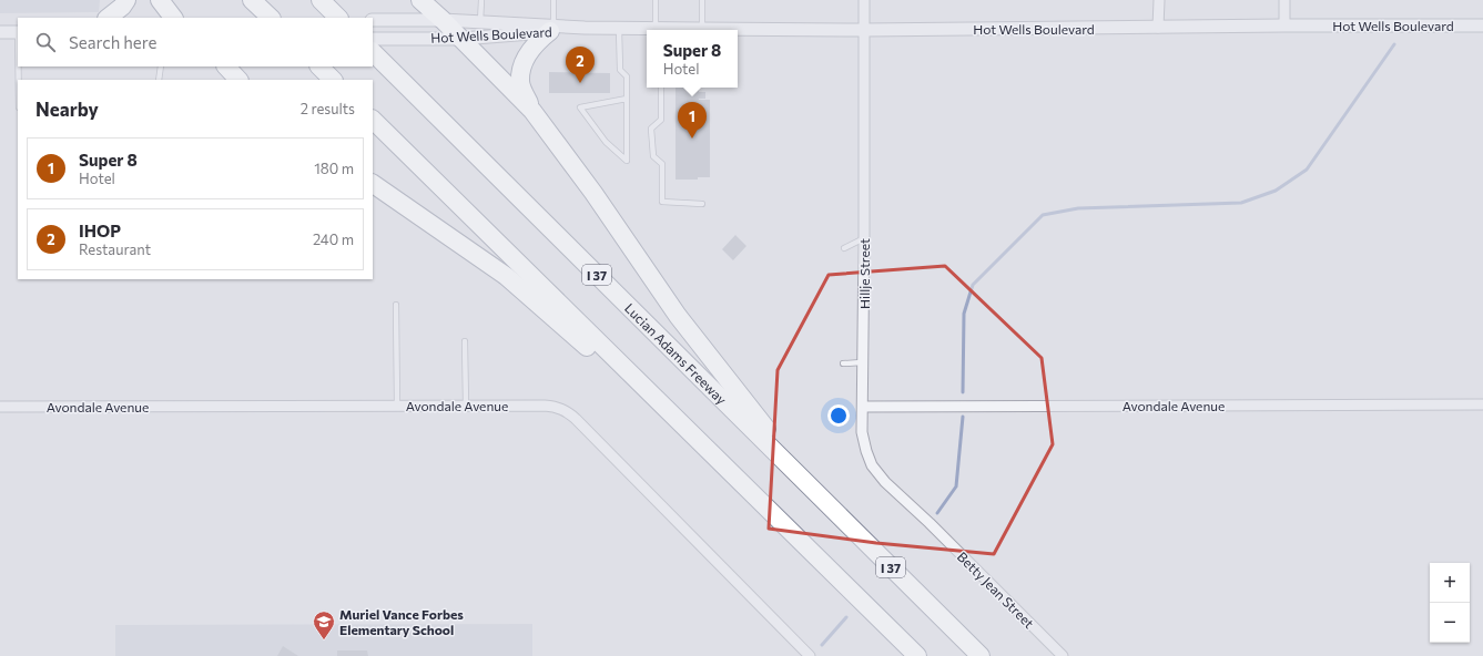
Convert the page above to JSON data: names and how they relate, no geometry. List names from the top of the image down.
{
  "streets": {
    "highway": ["I 37", "Lucian Adams Freeway"],
    "street": [
      "Hot Wells Boulevard",
      "Hillje Street",
      "Avondale Avenue",
      "Betty Jean Street"
    ]
  },
  "crossings": [
    ["Hot Wells Boulevard", "Hillje Street"],
    ["Hillje Street", "Avondale Avenue"],
    ["Hillje Street", "Betty Jean Street"]
  ],
  "places": {
    "school or university": ["Muriel Vance Forbes Elementary School"]
  },
  "page": {
    "search": "Search here",
    "popup": ["Super 8", "Hotel"],
    "pins": ["2", "1"],
    "heading": ["Nearby", "2 results"],
    "list": [
      {
        "mark": "1",
        "name": "Super 8",
        "note": "Hotel",
        "value": "180 m"
      },
      {
        "mark": "2",
        "name": "IHOP",
        "note": "Restaurant",
        "value": "240 m"
      }
    ],
    "map_buttons": ["+", "−"]
  }
}
